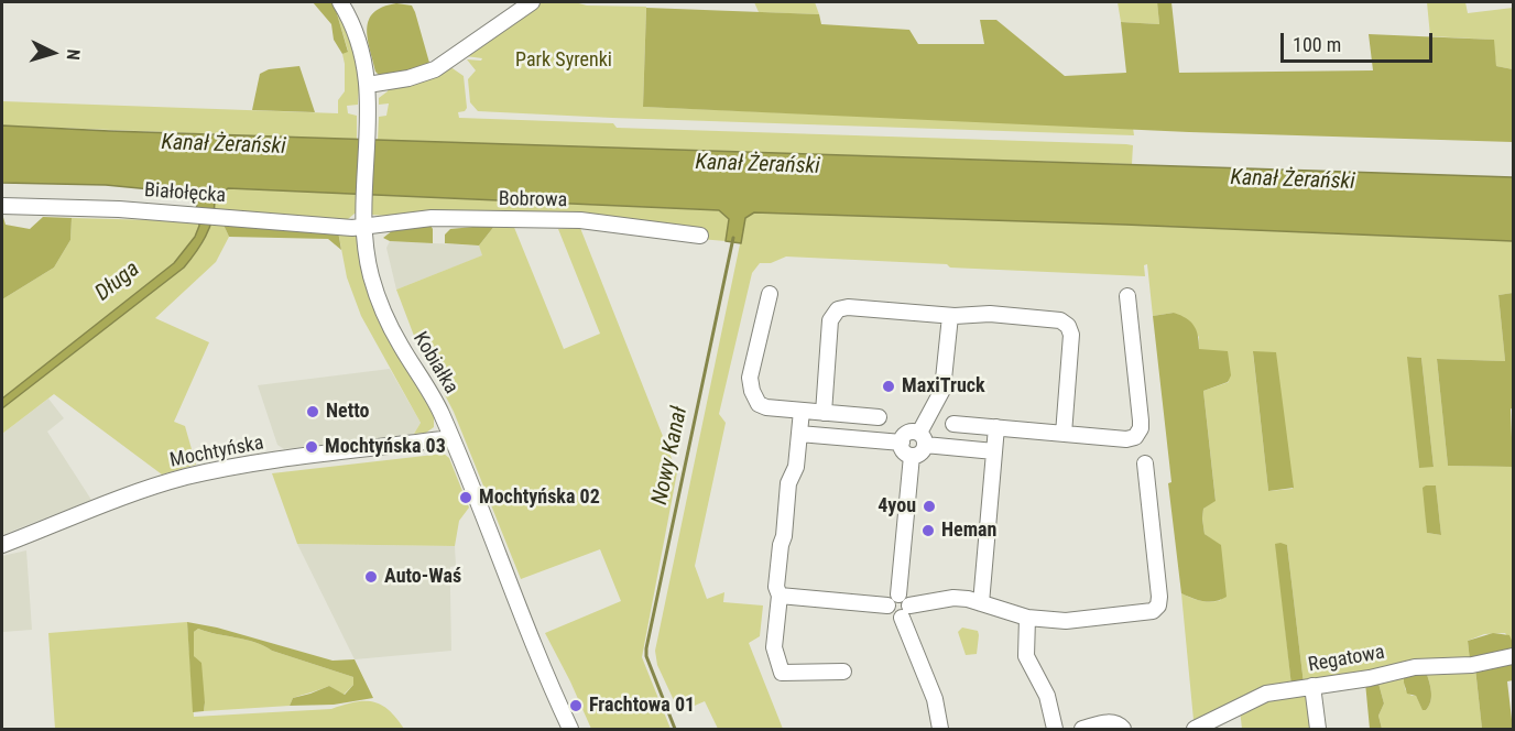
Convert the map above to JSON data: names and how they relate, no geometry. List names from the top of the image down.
{
  "streets": {
    "street": [
      "Białołęcka",
      "Bobrowa",
      "Kobiałka",
      "Mochtyńska",
      "Regatowa"
    ]
  },
  "crossings": [
    ["Białołęcka", "Bobrowa"],
    ["Białołęcka", "Kobiałka"],
    ["Bobrowa", "Kobiałka"],
    ["Kobiałka", "Mochtyńska"]
  ],
  "water": ["Kanał Żerański", "Długa", "Nowy Kanał"],
  "parks": ["Park Syrenki"],
  "places": [
    "MaxiTruck",
    "Netto",
    "Mochtyńska 03",
    "Mochtyńska 02",
    "4you",
    "Heman",
    "Auto-Waś",
    "Frachtowa 01"
  ],
  "scale_bar": "100 m",
  "north": "right"
}
